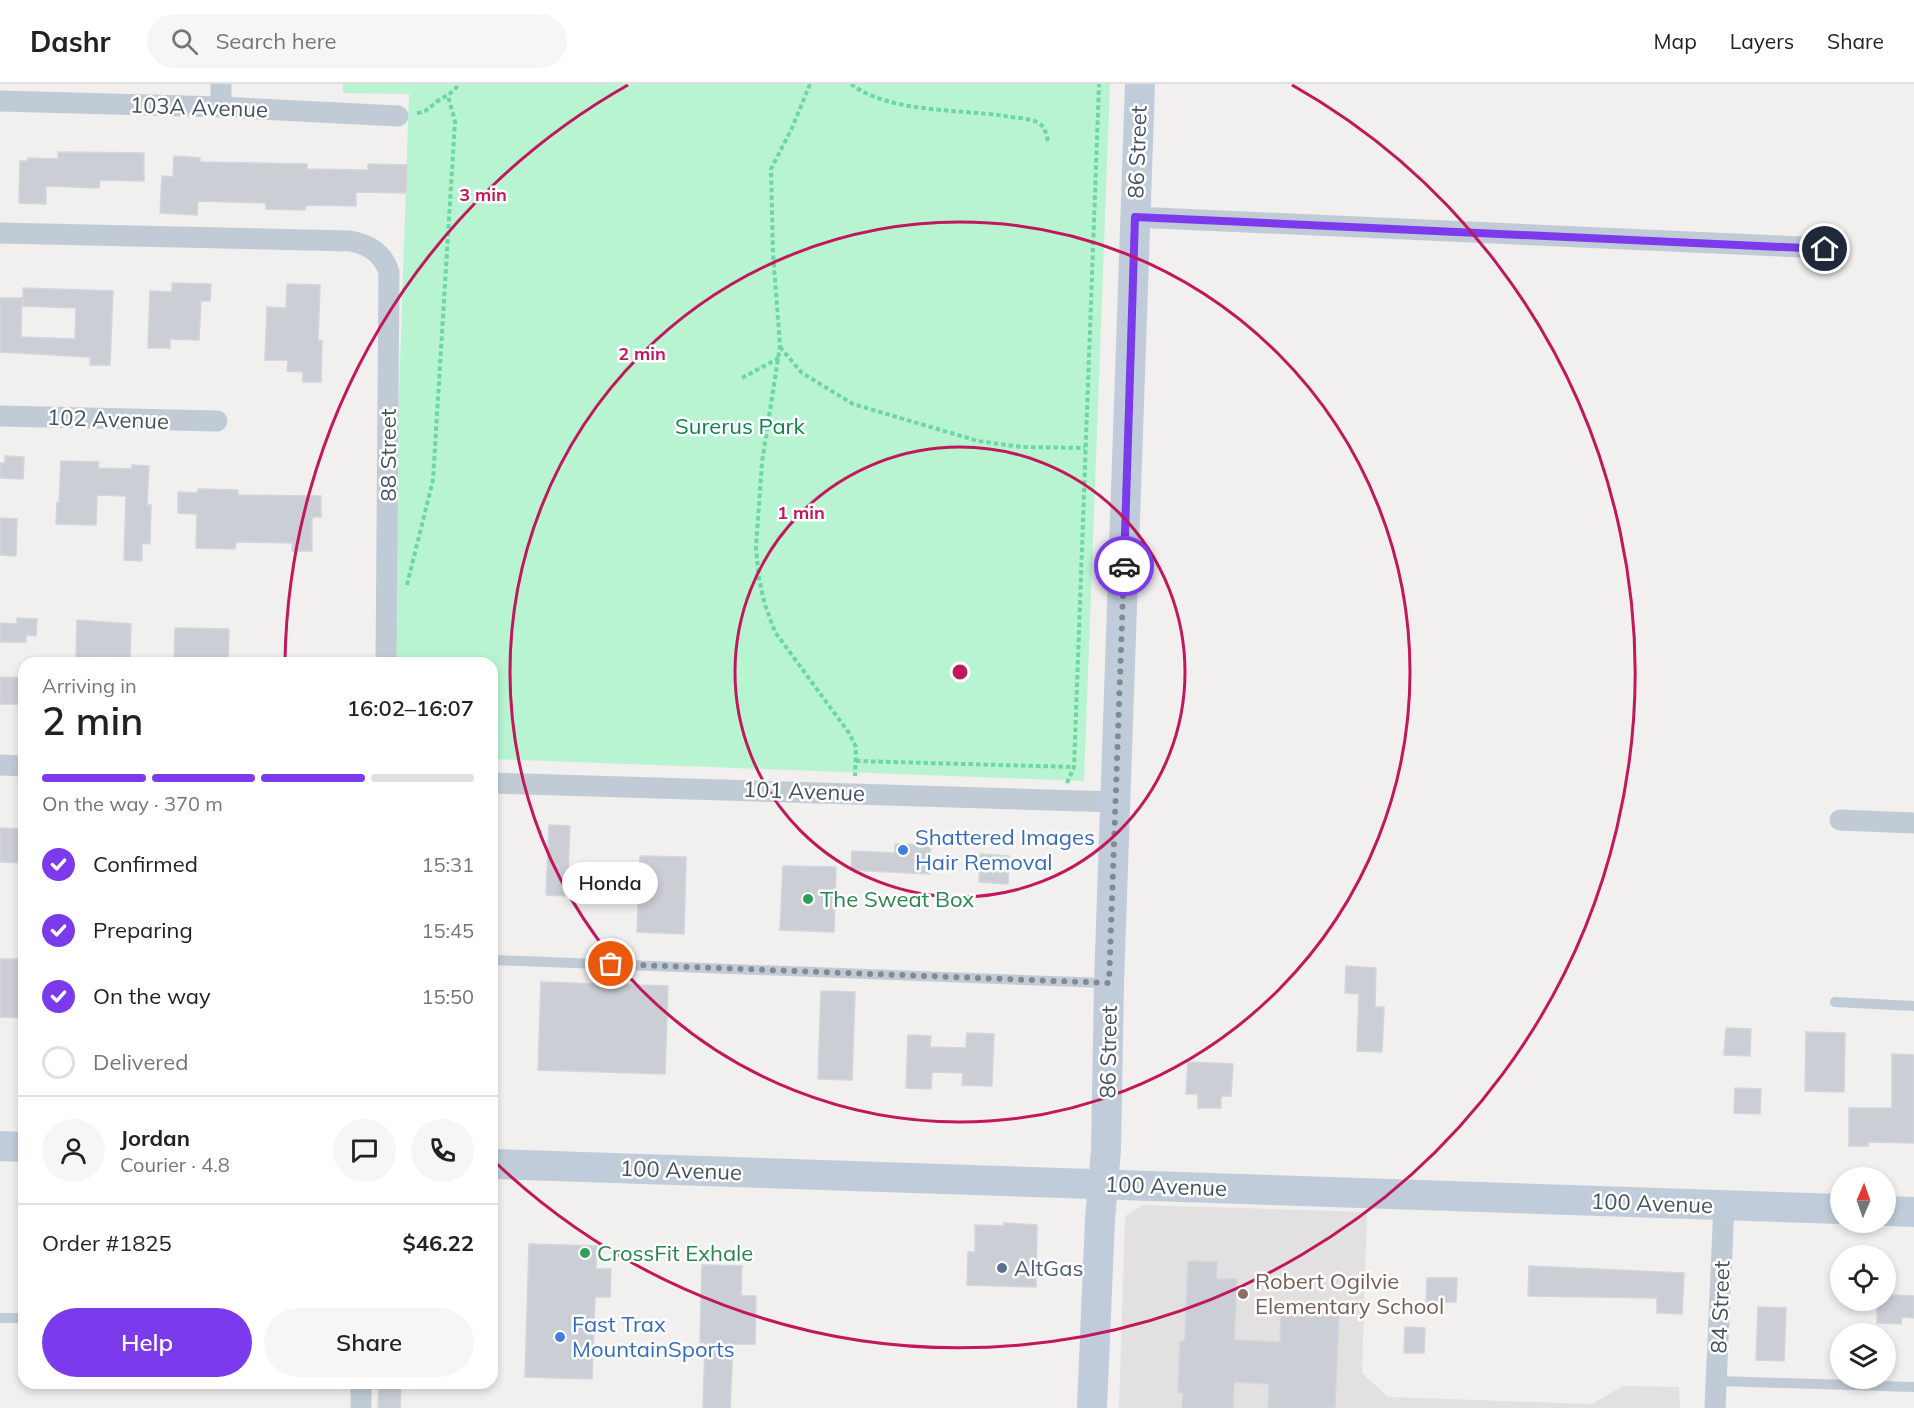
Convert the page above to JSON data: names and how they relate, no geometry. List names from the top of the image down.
{
  "streets": {
    "main road": ["86 Street", "100 Avenue"],
    "street": [
      "103A Avenue",
      "102 Avenue",
      "88 Street",
      "101 Avenue",
      "84 Street"
    ]
  },
  "crossings": [
    ["86 Street", "101 Avenue"],
    ["86 Street", "100 Avenue"],
    ["100 Avenue", "84 Street"]
  ],
  "parks": ["Surerus Park"],
  "places": [
    "Shattered Images Hair Removal",
    "The Sweat Box",
    "Honda",
    "CrossFit Exhale",
    "AltGas",
    "Robert Ogilvie Elementary School",
    "Fast Trax MountainSports"
  ],
  "north": "top",
  "page": {
    "header": "Dashr",
    "search": "Search here",
    "nav": ["Map", "Layers", "Share"],
    "heading": ["2 min", "Arriving in", "16:02–16:07"],
    "panel": [
      "Jordan",
      "Courier · 4.8",
      "Order #1825",
      "$46.22"
    ],
    "bar": "On the way · 370 m",
    "list": [
      ["Confirmed", "15:31"],
      ["Preparing", "15:45"],
      ["On the way", "15:50"],
      "Delivered"
    ],
    "bubble": "Honda",
    "buttons": ["Help", "Share"]
  },
  "rings": ["3 min", "2 min", "1 min"]
}
